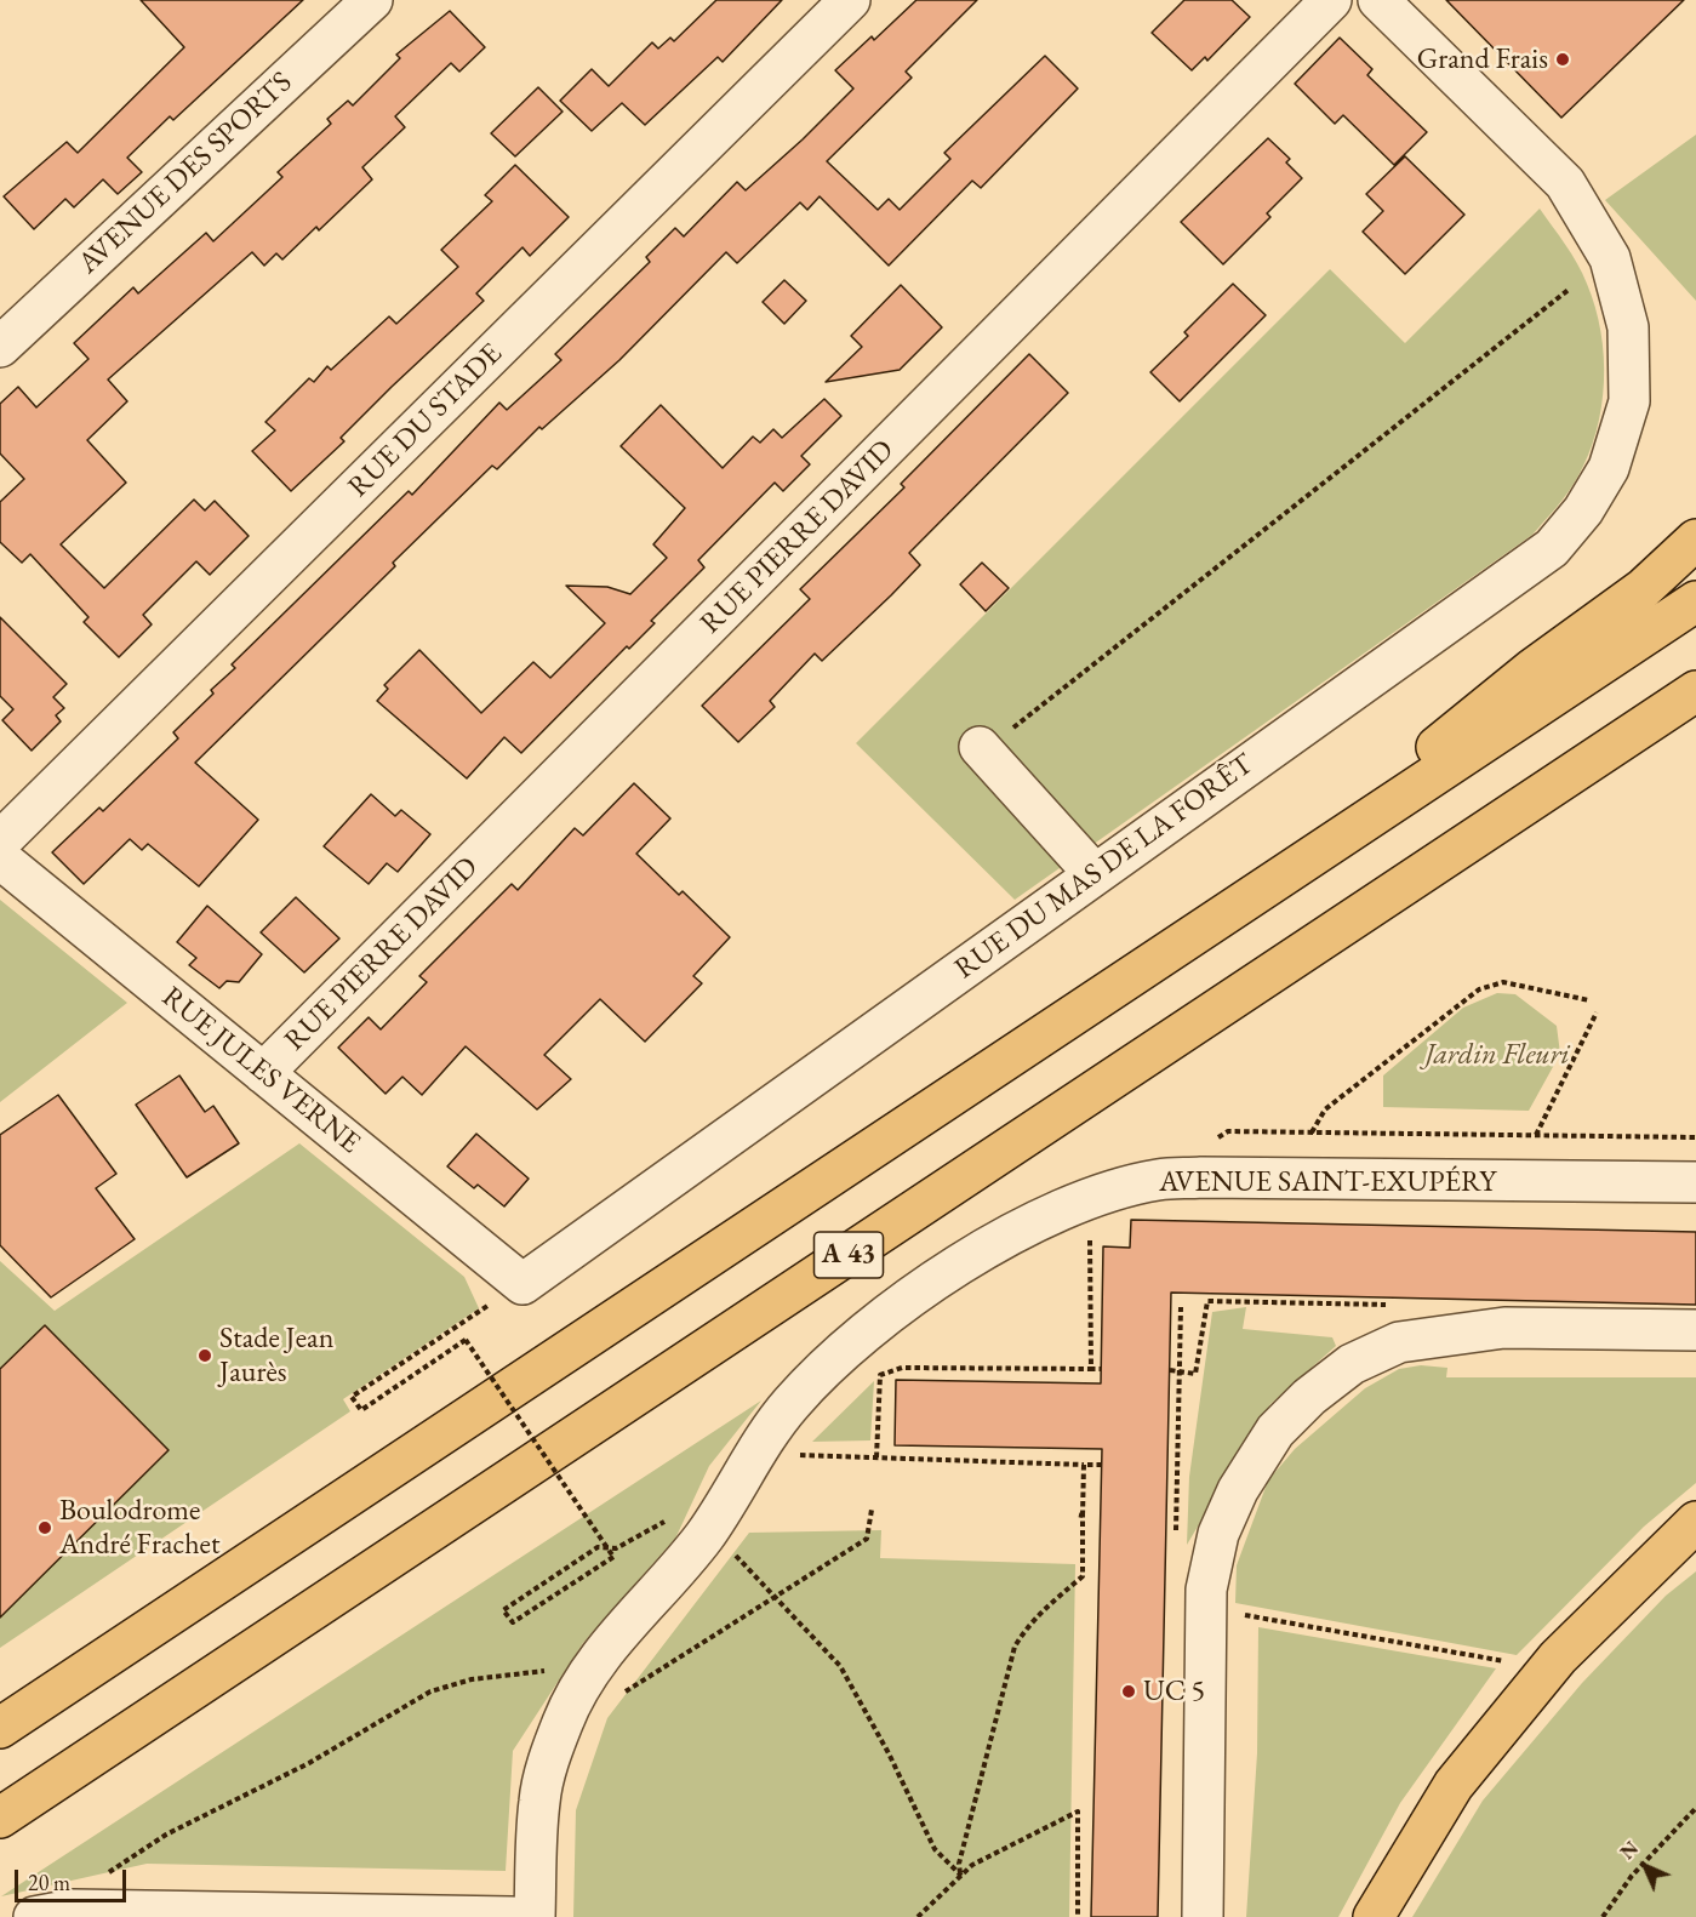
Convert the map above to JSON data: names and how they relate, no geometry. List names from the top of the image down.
{
  "streets": {
    "main road": ["A 43"],
    "street": [
      "AVENUE DES SPORTS",
      "RUE DU STADE",
      "RUE PIERRE DAVID",
      "RUE DU MAS DE LA FORÊT",
      "RUE JULES VERNE",
      "AVENUE SAINT-EXUPÉRY"
    ]
  },
  "crossings": [
    ["RUE PIERRE DAVID", "RUE JULES VERNE"],
    ["RUE DU MAS DE LA FORÊT", "RUE JULES VERNE"]
  ],
  "parks": ["Jardin Fleuri"],
  "places": [
    "Grand Frais",
    "Stade Jean Jaurès",
    "Boulodrome André Frachet",
    "UC 5"
  ],
  "scale_bar": "20 m",
  "north": "top left"
}
